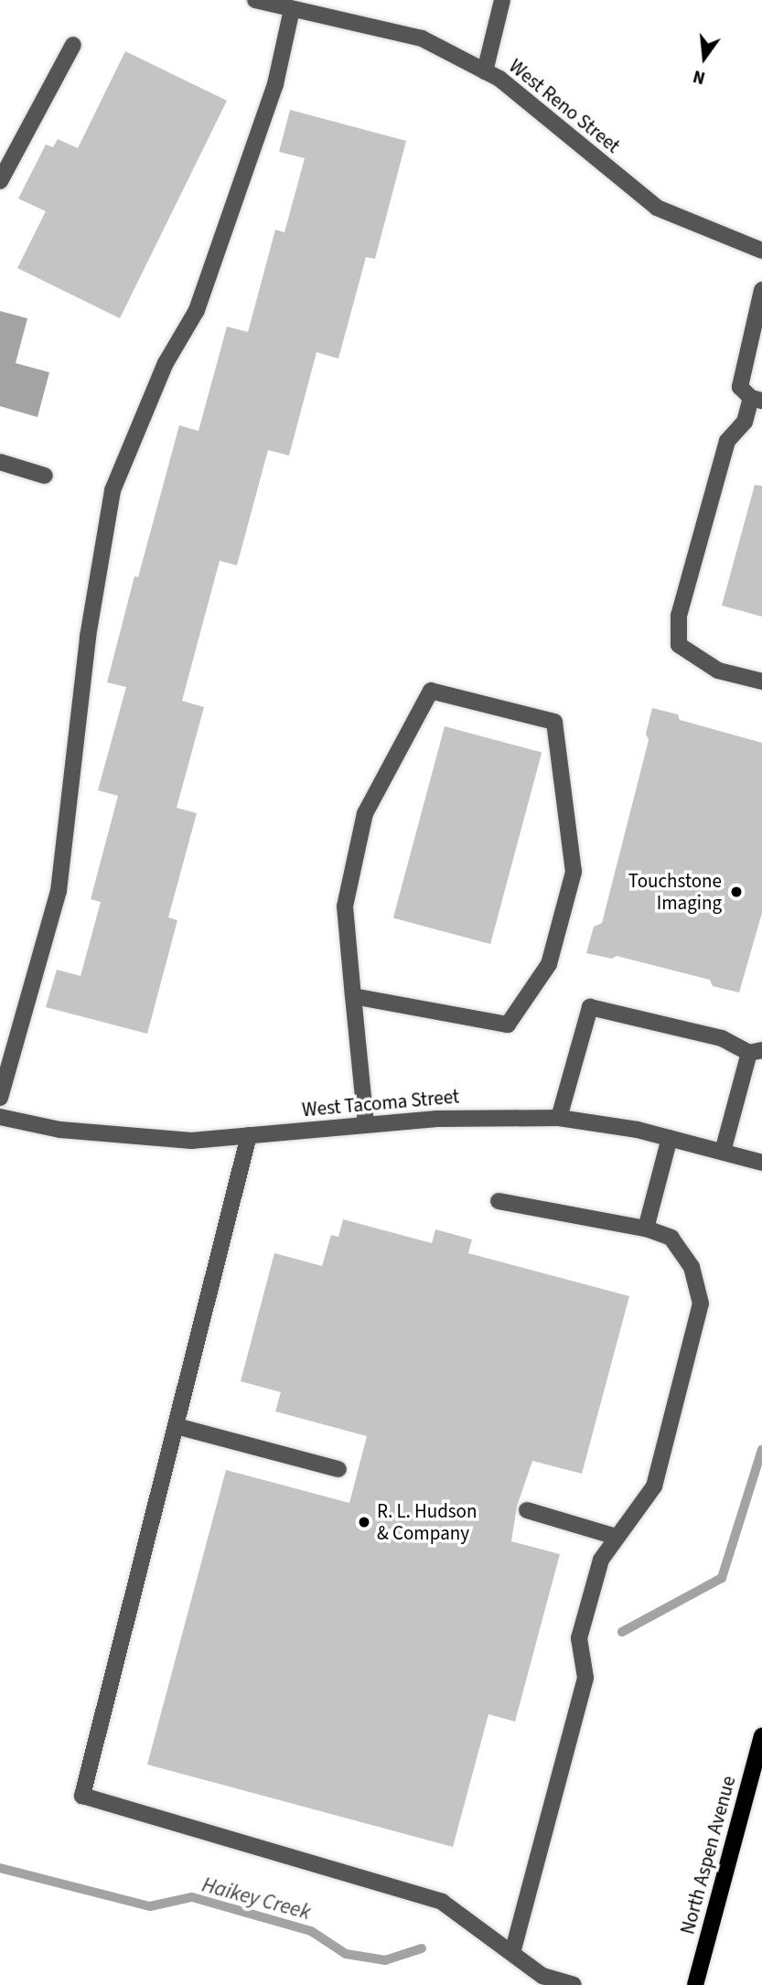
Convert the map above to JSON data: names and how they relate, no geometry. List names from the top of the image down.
{
  "streets": {
    "main road": ["North Aspen Avenue"],
    "street": ["West Reno Street", "West Tacoma Street"]
  },
  "water": ["Haikey Creek"],
  "places": ["Touchstone Imaging", "R. L. Hudson & Company"],
  "north": "bottom"
}
